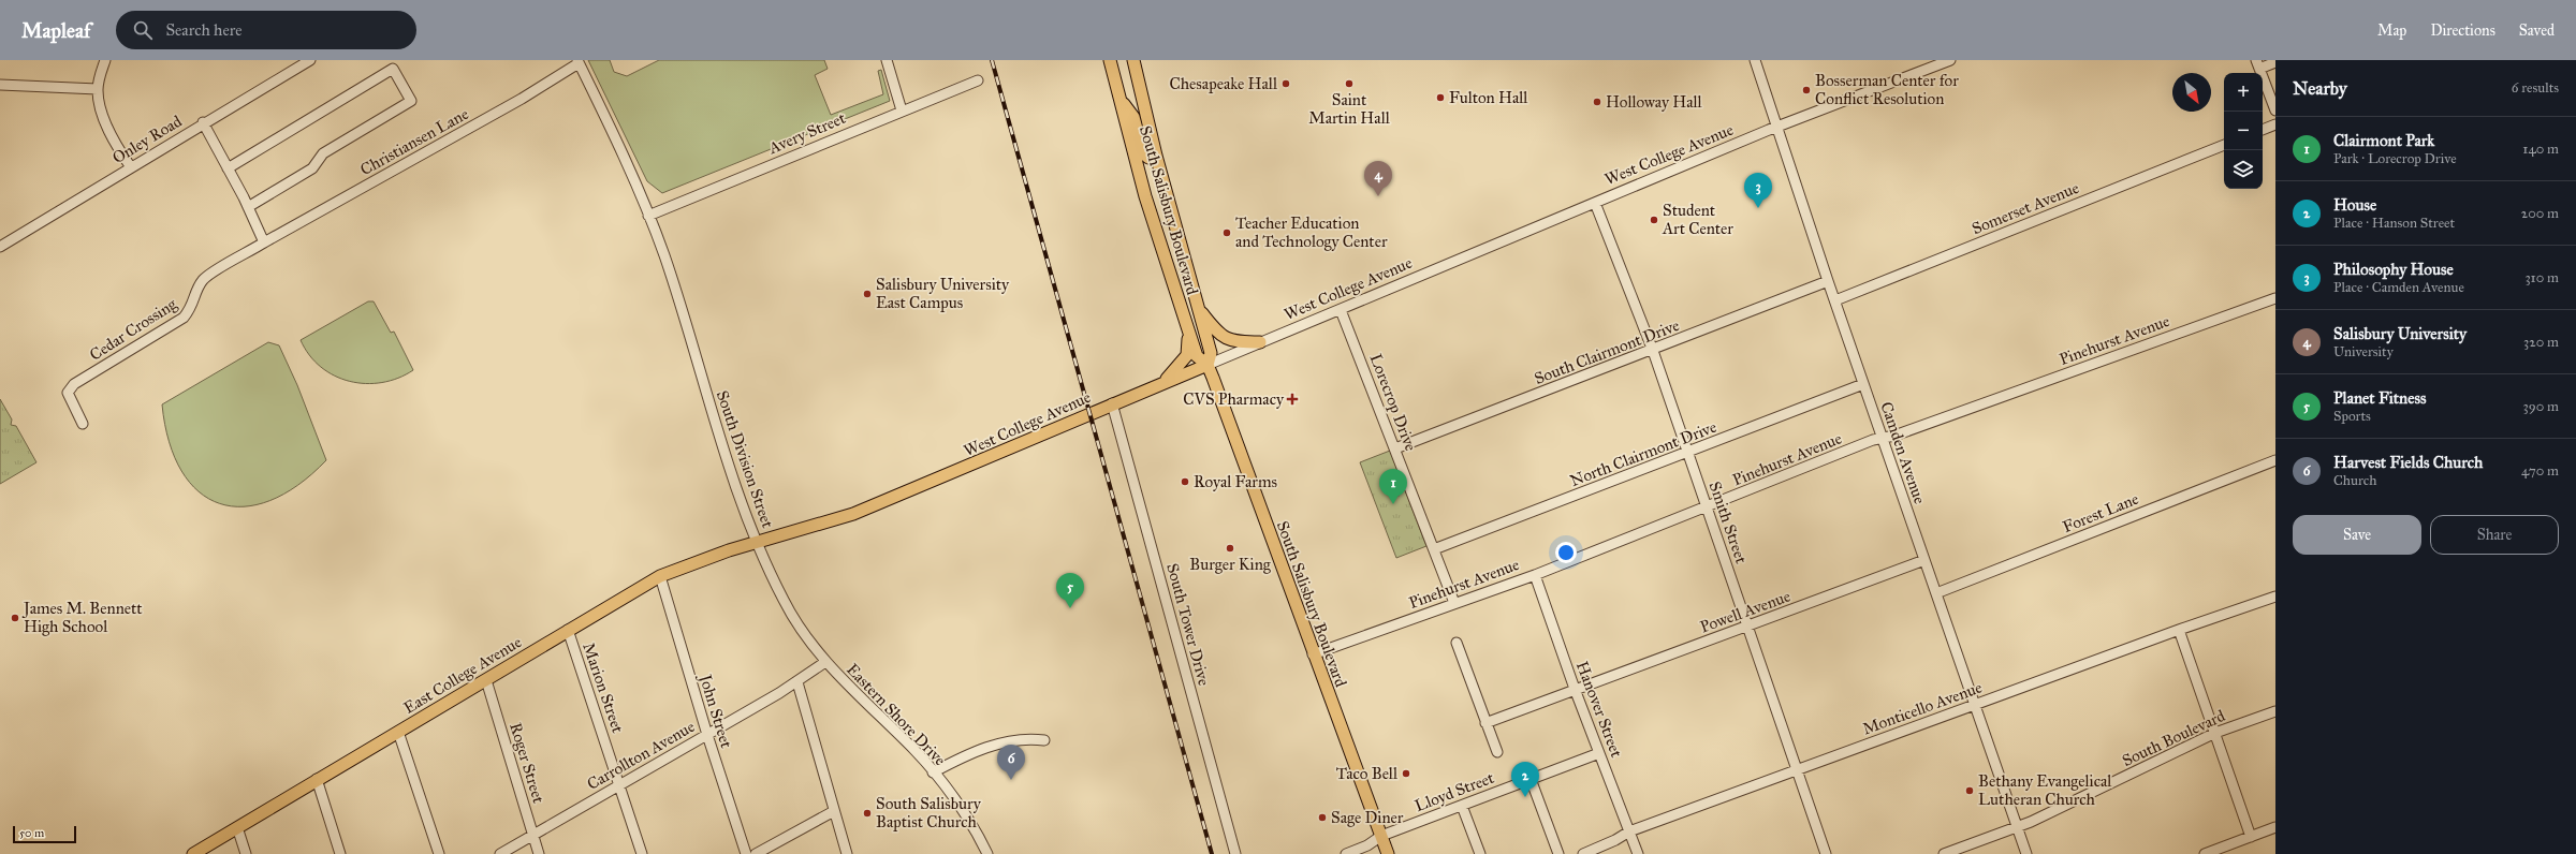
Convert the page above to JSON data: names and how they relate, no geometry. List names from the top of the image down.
{
  "streets": {
    "main road": ["West College Avenue", "South Salisbury Boulevard", "East College Avenue"],
    "street": [
      "Avery Street",
      "Onley Road",
      "Christiansen Lane",
      "Somerset Avenue",
      "Cedar Crossing",
      "Pinehurst Avenue",
      "South Clairmont Drive",
      "Lorecrop Drive",
      "Camden Avenue",
      "North Clairmont Drive",
      "South Division Street",
      "Forest Lane",
      "Smith Street",
      "Powell Avenue",
      "South Tower Drive",
      "Marion Street",
      "Monticello Avenue",
      "Hanover Street",
      "John Street",
      "Eastern Shore Drive",
      "South Boulevard",
      "Carrollton Avenue",
      "Roger Street",
      "Lloyd Street"
    ]
  },
  "crossings": [
    ["Avery Street", "South Division Street"],
    ["Christiansen Lane", "Cedar Crossing"],
    ["Christiansen Lane", "South Division Street"],
    ["West College Avenue", "South Salisbury Boulevard"],
    ["West College Avenue", "Lorecrop Drive"],
    ["West College Avenue", "Camden Avenue"],
    ["West College Avenue", "South Division Street"],
    ["West College Avenue", "Smith Street"],
    ["West College Avenue", "South Tower Drive"],
    ["West College Avenue", "East College Avenue"],
    ["Somerset Avenue", "Camden Avenue"],
    ["South Salisbury Boulevard", "Pinehurst Avenue"],
    ["South Salisbury Boulevard", "Lloyd Street"],
    ["Pinehurst Avenue", "Lorecrop Drive"],
    ["Pinehurst Avenue", "Camden Avenue"],
    ["Pinehurst Avenue", "Smith Street"],
    ["Pinehurst Avenue", "Hanover Street"],
    ["South Clairmont Drive", "Lorecrop Drive"],
    ["South Clairmont Drive", "Camden Avenue"],
    ["South Clairmont Drive", "Smith Street"],
    ["Lorecrop Drive", "North Clairmont Drive"],
    ["Camden Avenue", "North Clairmont Drive"],
    ["Camden Avenue", "Forest Lane"],
    ["Camden Avenue", "Powell Avenue"],
    ["Camden Avenue", "Monticello Avenue"],
    ["Camden Avenue", "South Boulevard"],
    ["North Clairmont Drive", "Smith Street"],
    ["South Division Street", "East College Avenue"],
    ["South Division Street", "Eastern Shore Drive"],
    ["Smith Street", "Powell Avenue"],
    ["Smith Street", "Monticello Avenue"],
    ["Powell Avenue", "Hanover Street"],
    ["East College Avenue", "Marion Street"],
    ["East College Avenue", "John Street"],
    ["East College Avenue", "Roger Street"],
    ["Marion Street", "Carrollton Avenue"],
    ["Monticello Avenue", "Hanover Street"],
    ["Hanover Street", "Lloyd Street"],
    ["John Street", "Carrollton Avenue"],
    ["Carrollton Avenue", "Roger Street"]
  ],
  "places": {
    "other": [
      "Chesapeake Hall",
      "Saint Martin Hall",
      "Bosserman Center for Conflict Resolution",
      "Fulton Hall",
      "Holloway Hall",
      "Student Art Center",
      "Teacher Education and Technology Center",
      "Salisbury University East Campus",
      "Royal Farms",
      "Burger King",
      "James M. Bennett High School",
      "Taco Bell",
      "Bethany Evangelical Lutheran Church",
      "South Salisbury Baptist Church",
      "Sage Diner"
    ],
    "health": ["CVS Pharmacy"]
  },
  "scale_bar": "50 m",
  "north": "bottom right",
  "page": {
    "header": "Mapleaf",
    "search": "Search here",
    "nav": ["Map", "Directions", "Saved"],
    "heading": ["Nearby", "6 results"],
    "map_buttons": ["+", "−"],
    "list": [
      {
        "mark": "1",
        "name": "Clairmont Park",
        "note": "Park · Lorecrop Drive",
        "value": "140 m"
      },
      {
        "mark": "2",
        "name": "House",
        "note": "Place · Hanson Street",
        "value": "200 m"
      },
      {
        "mark": "3",
        "name": "Philosophy House",
        "note": "Place · Camden Avenue",
        "value": "310 m"
      },
      {
        "mark": "4",
        "name": "Salisbury University",
        "note": "University",
        "value": "320 m"
      },
      {
        "mark": "5",
        "name": "Planet Fitness",
        "note": "Sports",
        "value": "390 m"
      },
      {
        "mark": "6",
        "name": "Harvest Fields Church",
        "note": "Church",
        "value": "470 m"
      }
    ],
    "pins": [
      "4",
      "3",
      "1",
      "5",
      "6",
      "2"
    ],
    "buttons": ["Save", "Share"],
    "scale": "50 m"
  }
}
